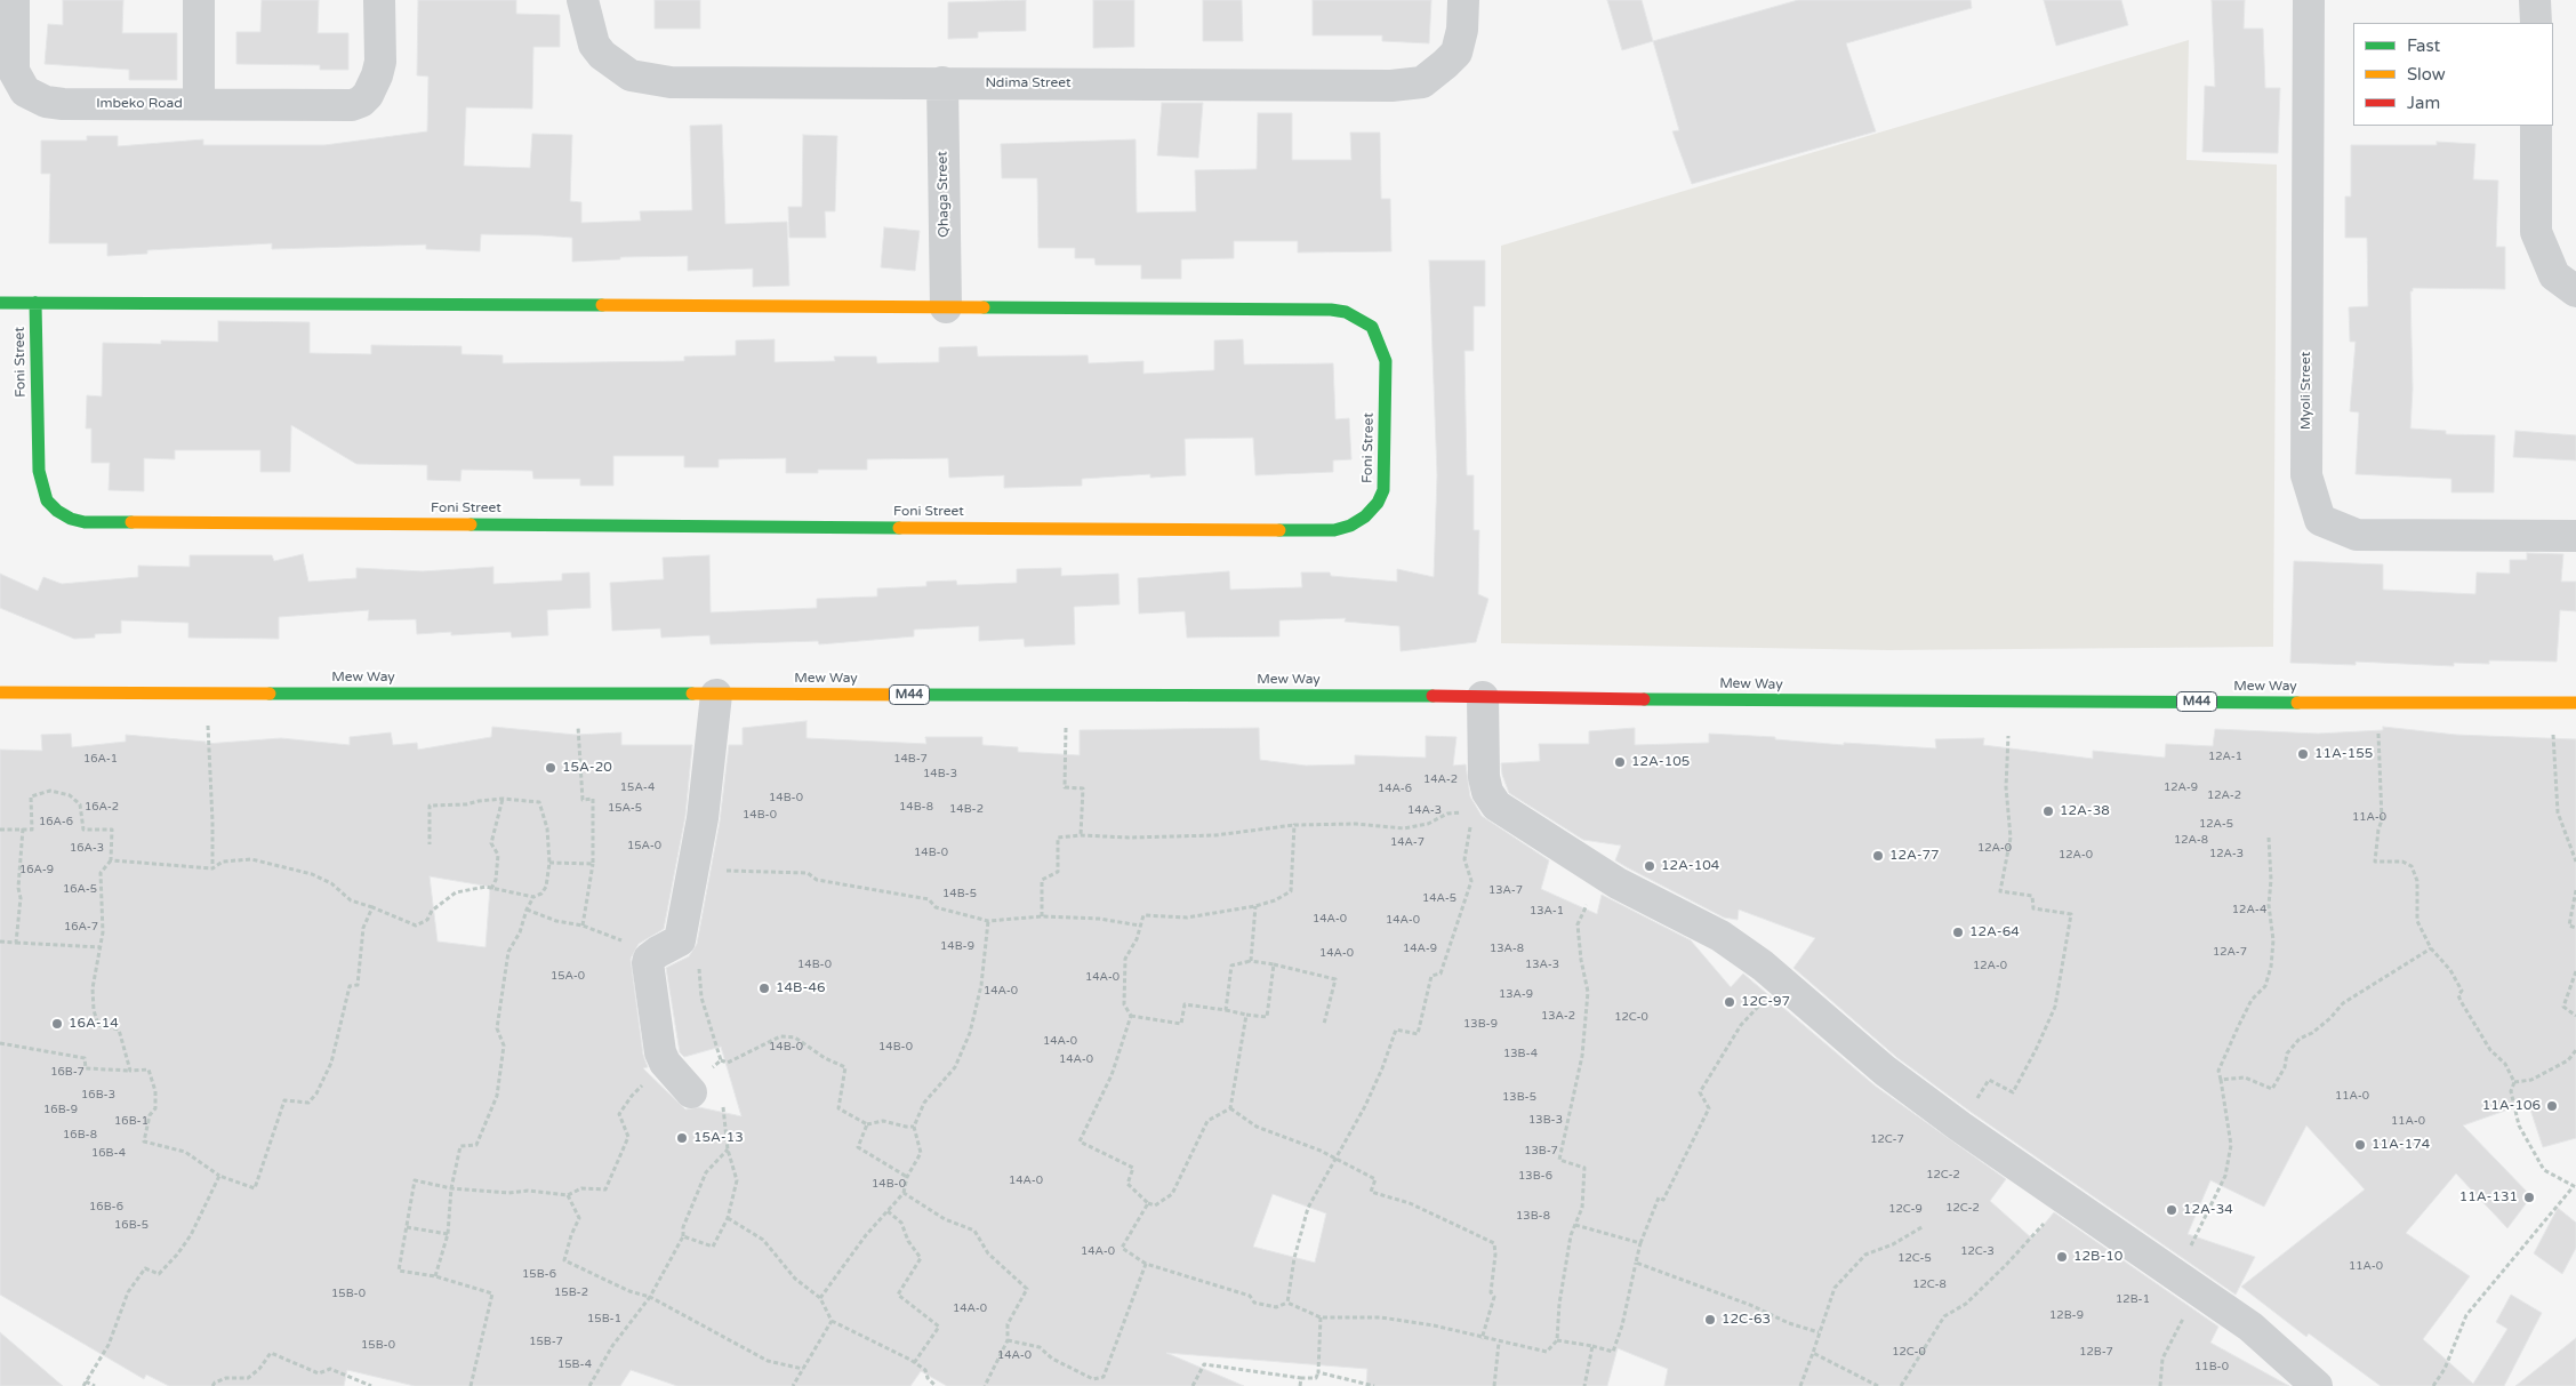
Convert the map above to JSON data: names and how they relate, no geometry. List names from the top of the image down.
{
  "streets": {
    "street": [
      "Ndima Street",
      "Imbeko Road",
      "Qhaga Street",
      "Foni Street",
      "Myoli Street",
      "Mew Way",
      "M44"
    ]
  },
  "crossings": [
    ["Ndima Street", "Qhaga Street"],
    ["Qhaga Street", "Foni Street"]
  ],
  "places": [
    "11A-155",
    "12A-105",
    "15A-20",
    "12A-38",
    "12A-77",
    "12A-104",
    "12A-64",
    "14B-46",
    "12C-97",
    "16A-14",
    "11A-106",
    "15A-13",
    "11A-174",
    "11A-131",
    "12A-34",
    "12B-10",
    "12C-63"
  ],
  "house_numbers": [
    "12A-1",
    "16A-1",
    "14B-7",
    "14B-3",
    "14A-2",
    "15A-4",
    "12A-9",
    "14A-6",
    "12A-2",
    "14B-0",
    "16A-2",
    "14B-8",
    "15A-5",
    "14B-2",
    "14A-3",
    "14B-0",
    "11A-0",
    "16A-6",
    "12A-5",
    "12A-8",
    "14A-7",
    "15A-0",
    "16A-3",
    "12A-0",
    "14B-0",
    "12A-3",
    "12A-0",
    "16A-9",
    "16A-5",
    "13A-7",
    "14B-5",
    "14A-5",
    "12A-4",
    "13A-1",
    "14A-0",
    "14A-0",
    "16A-7",
    "14B-9",
    "14A-9",
    "13A-8",
    "12A-7",
    "14A-0",
    "14B-0",
    "13A-3",
    "12A-0",
    "15A-0",
    "14A-0",
    "14A-0",
    "13A-9",
    "13A-2",
    "12C-0",
    "13B-9",
    "14A-0",
    "14B-0",
    "14B-0",
    "13B-4",
    "14A-0",
    "16B-7",
    "16B-3",
    "11A-0",
    "13B-5",
    "16B-9",
    "13B-3",
    "16B-1",
    "11A-0",
    "16B-8",
    "12C-7",
    "13B-7",
    "16B-4",
    "12C-2",
    "13B-6",
    "14A-0",
    "14B-0",
    "16B-6",
    "12C-2",
    "12C-9",
    "13B-8",
    "16B-5",
    "14A-0",
    "12C-3",
    "12C-5",
    "11A-0",
    "15B-6",
    "12C-8",
    "15B-2",
    "15B-0",
    "12B-1",
    "14A-0",
    "12B-9",
    "15B-1",
    "15B-7",
    "15B-0",
    "12C-0",
    "12B-7",
    "14A-0",
    "15B-4",
    "11B-0"
  ],
  "legend": ["Fast", "Slow", "Jam"]
}
